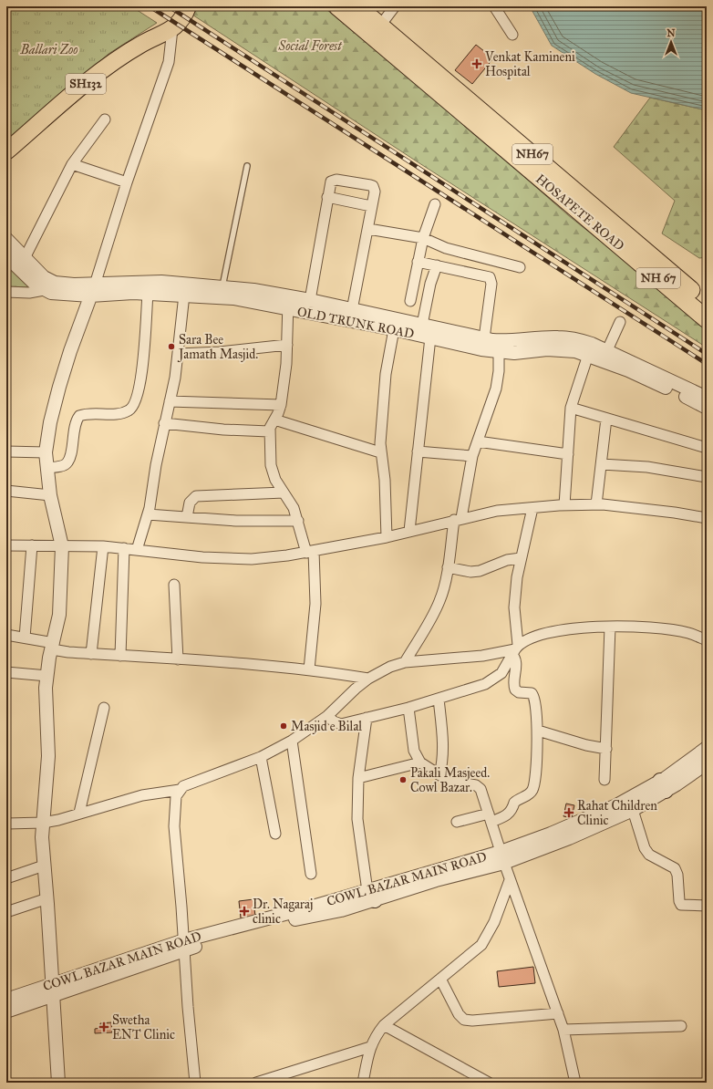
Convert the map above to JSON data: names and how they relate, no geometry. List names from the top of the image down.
{
  "streets": {
    "highway": ["NH67", "HOSAPETE ROAD", "NH 67"],
    "main road": ["SH132"],
    "street": ["OLD TRUNK ROAD", "COWL BAZAR MAIN ROAD"]
  },
  "parks": ["Social Forest", "Ballari Zoo"],
  "places": {
    "health": [
      "Venkat Kamineni Hospital",
      "Rahat Children Clinic",
      "Dr. Nagaraj clinic",
      "Swetha ENT Clinic"
    ],
    "other": ["Sara Bee Jamath Masjid.", "Masjid e Bilal", "Pakali Masjeed. Cowl Bazar."]
  },
  "north": "top"
}
